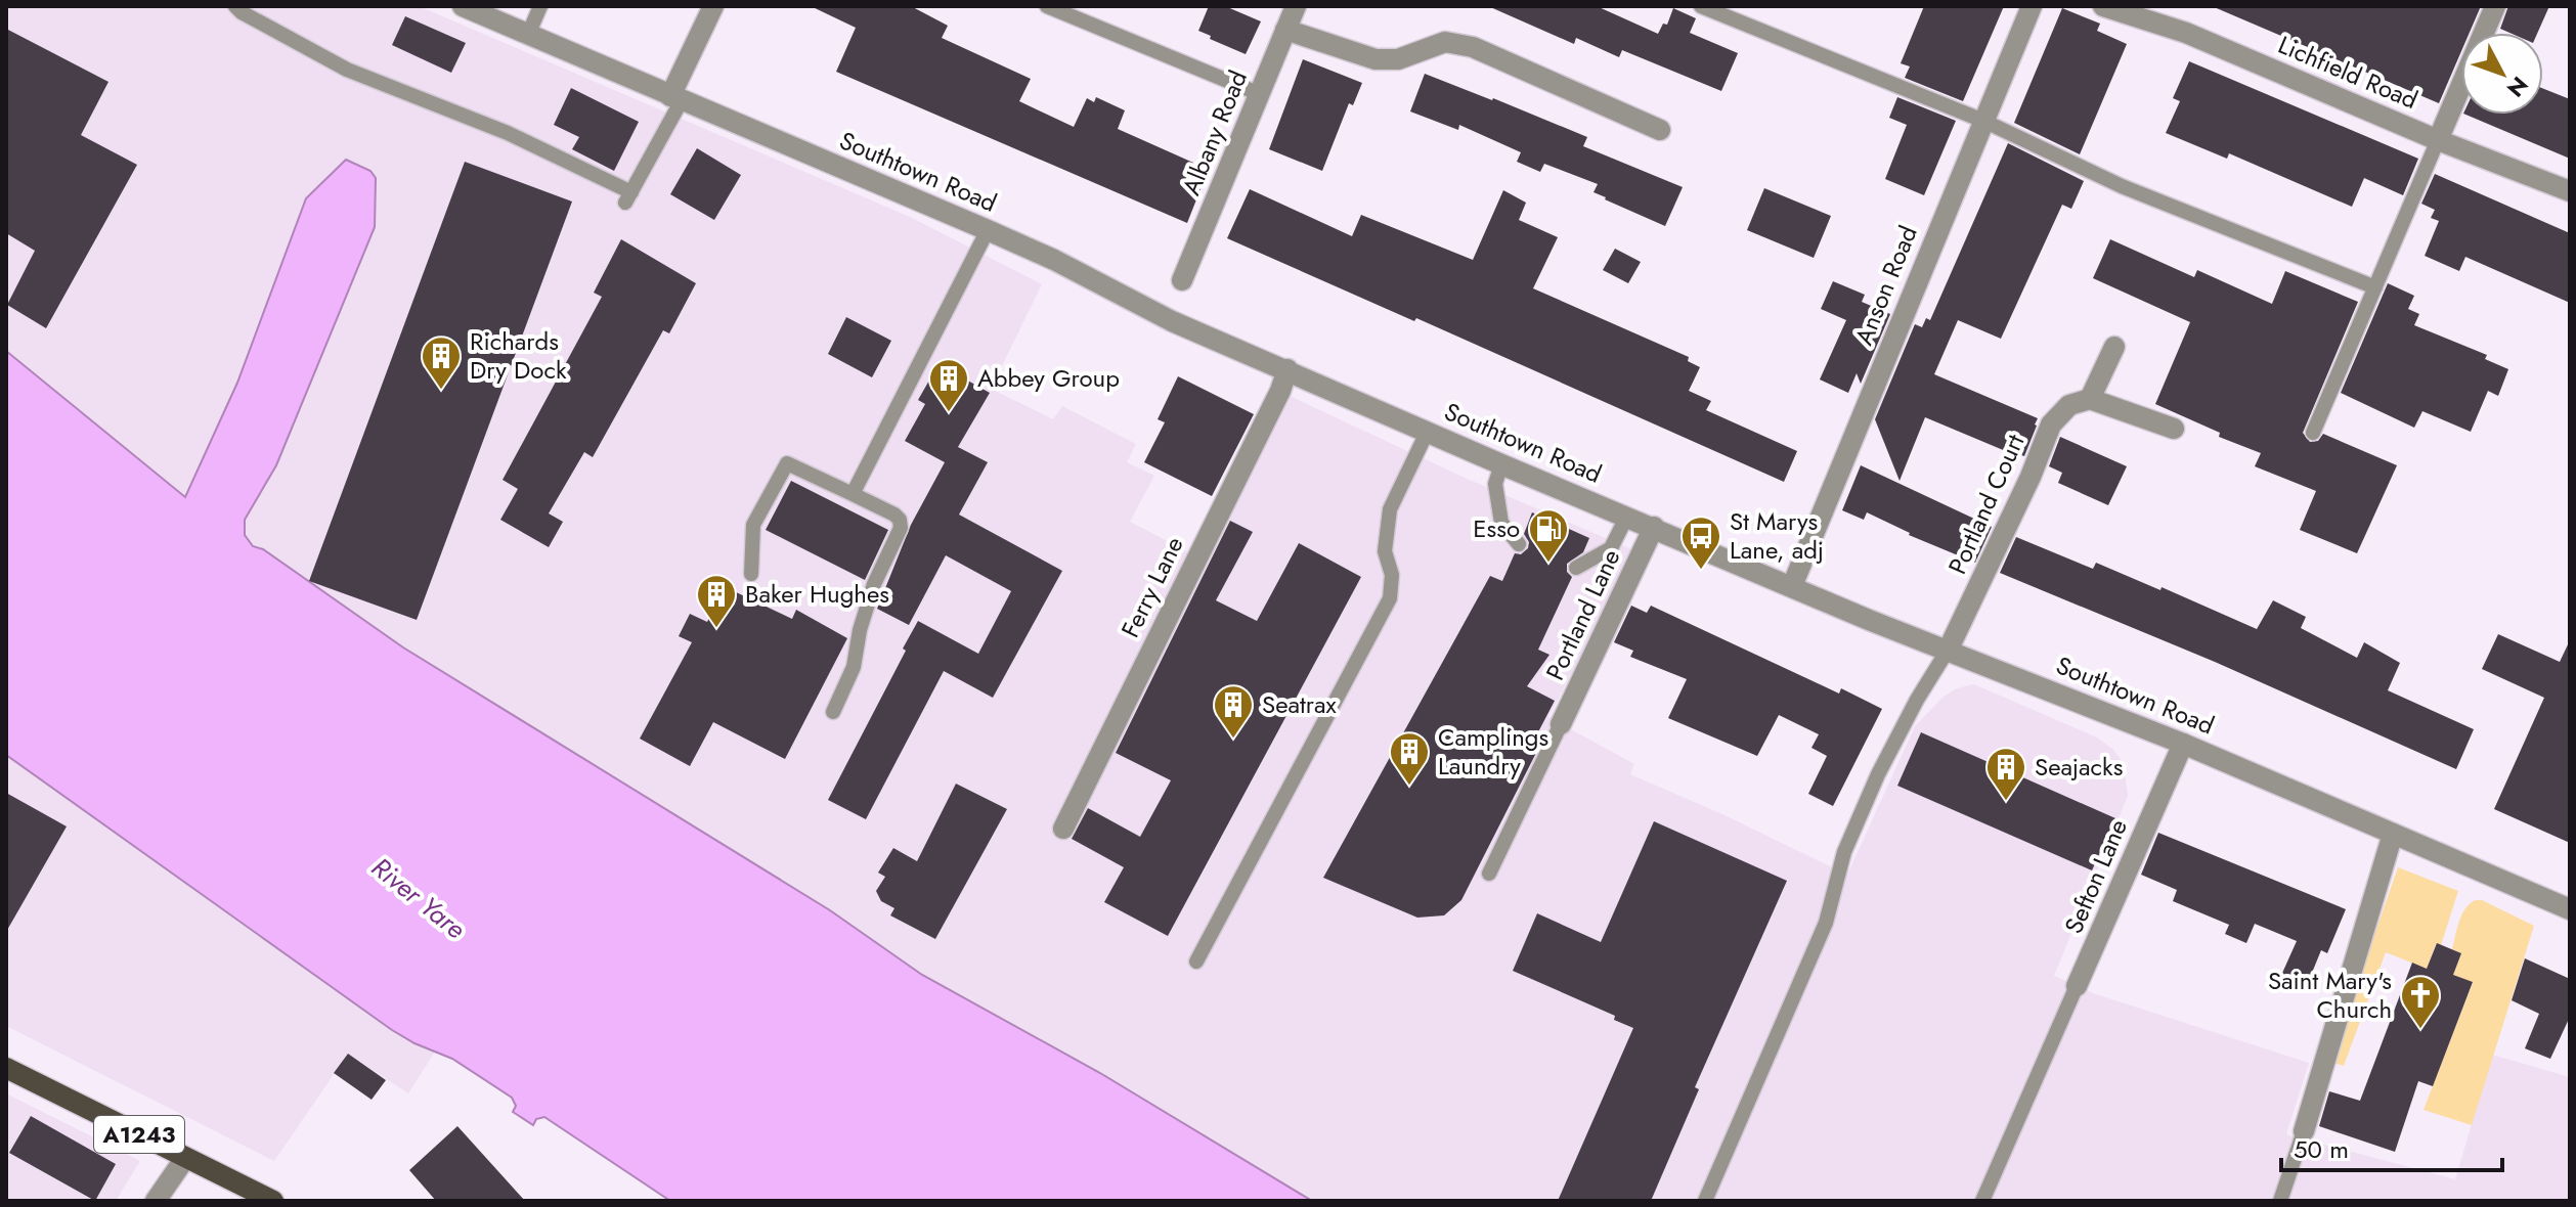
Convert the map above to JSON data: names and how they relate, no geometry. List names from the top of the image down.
{
  "streets": {
    "main road": ["A1243"],
    "street": [
      "Lichfield Road",
      "Albany Road",
      "Southtown Road",
      "Anson Road",
      "Portland Court",
      "Ferry Lane",
      "Portland Lane",
      "Sefton Lane"
    ]
  },
  "crossings": [
    ["Southtown Road", "Anson Road"],
    ["Southtown Road", "Portland Court"],
    ["Southtown Road", "Ferry Lane"],
    ["Southtown Road", "Portland Lane"],
    ["Southtown Road", "Sefton Lane"]
  ],
  "water": ["River Yare"],
  "places": {
    "building": [
      "Richards Dry Dock",
      "Abbey Group",
      "Baker Hughes",
      "Seatrax",
      "Camplings Laundry",
      "Seajacks"
    ],
    "fuel station": ["Esso"],
    "bus stop": ["St Marys Lane, adj"],
    "church": ["Saint Mary's Church"]
  },
  "scale_bar": "50 m",
  "north": "bottom right"
}
